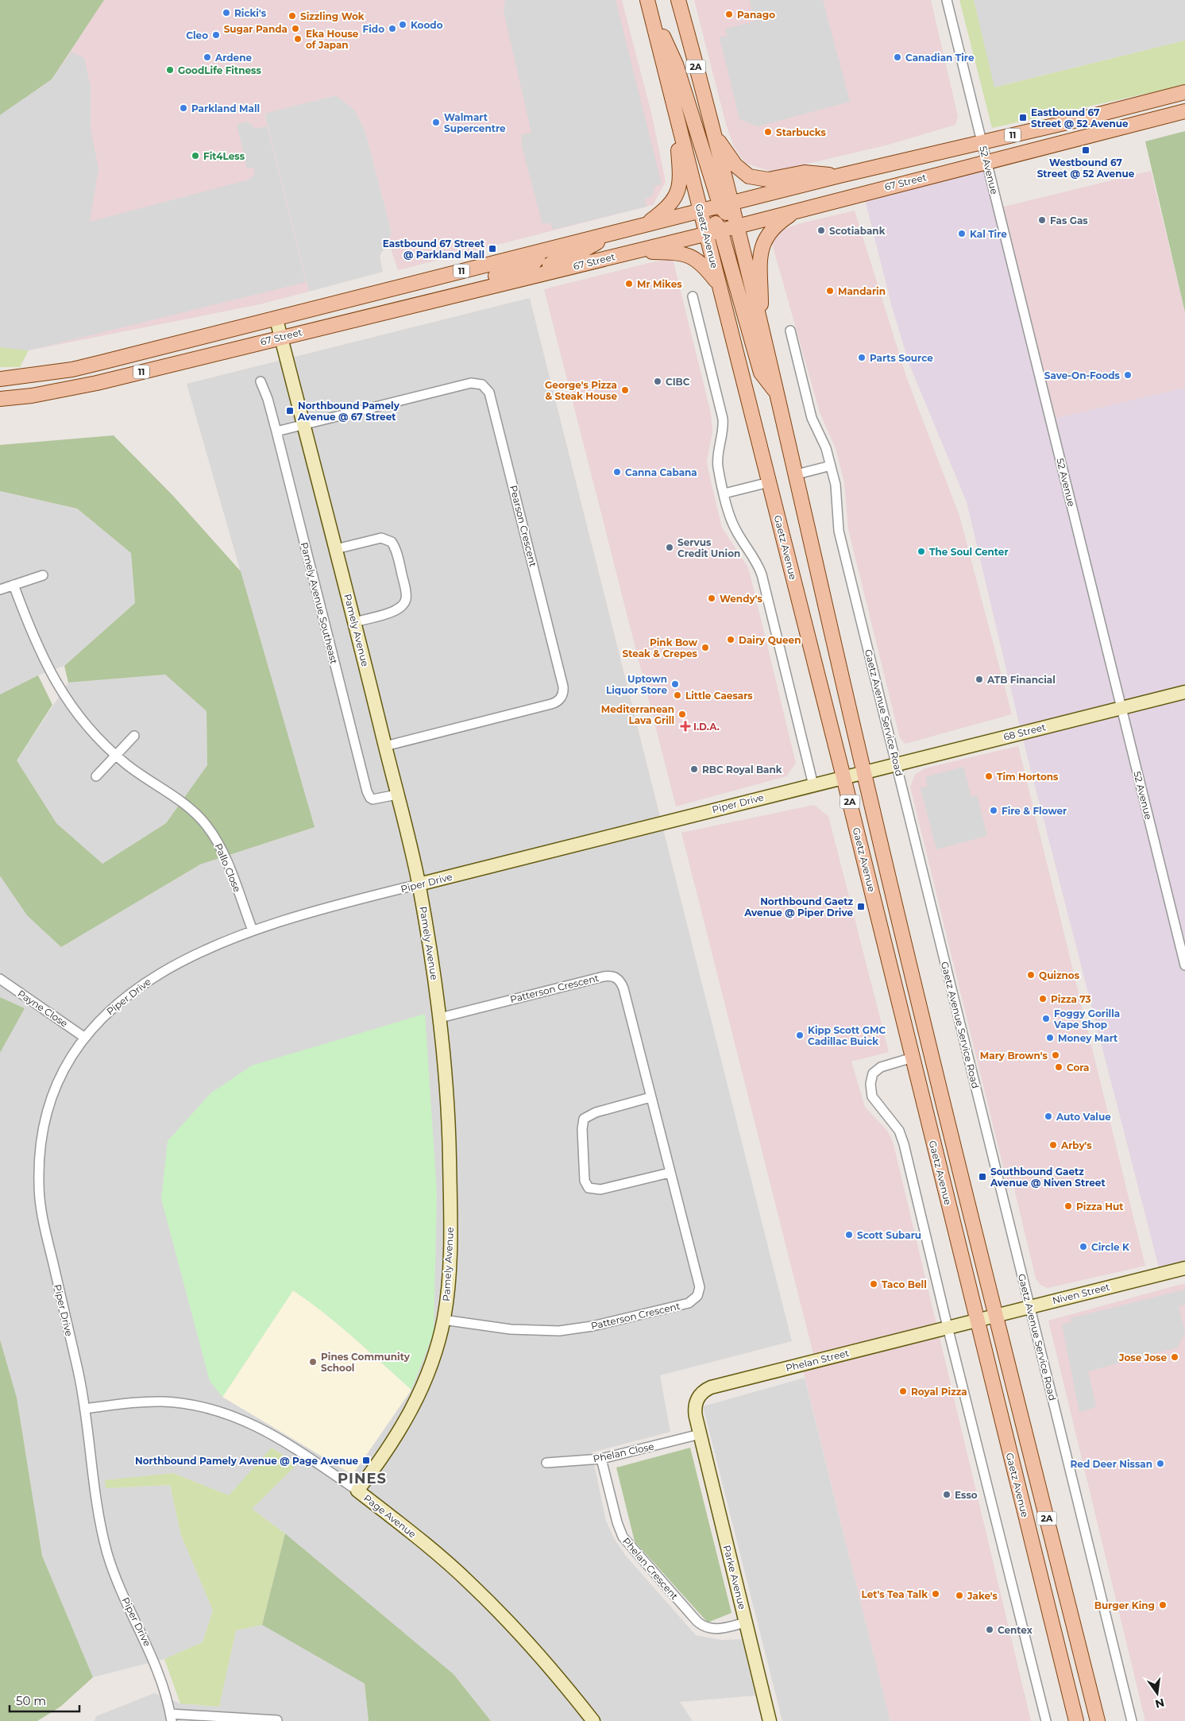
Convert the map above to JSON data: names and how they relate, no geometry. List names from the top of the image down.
{
  "streets": {
    "main road": [
      "2A",
      "11",
      "67 Street",
      "Gaetz Avenue"
    ],
    "street": [
      "52 Avenue",
      "Pearson Crescent",
      "Pamely Avenue Southeast",
      "Pamely Avenue",
      "Gaetz Avenue Service Road",
      "68 Street",
      "Piper Drive",
      "Pallo Close",
      "Patterson Crescent",
      "Payne Close",
      "Niven Street",
      "Phelan Street",
      "Phelan Close",
      "Page Avenue",
      "Phelan Crescent",
      "Parke Avenue"
    ]
  },
  "crossings": [
    ["2A", "67 Street"],
    ["52 Avenue", "67 Street"],
    ["52 Avenue", "68 Street"],
    ["67 Street", "Gaetz Avenue"],
    ["67 Street", "Pamely Avenue"],
    ["Gaetz Avenue", "68 Street"],
    ["Gaetz Avenue", "Piper Drive"],
    ["Gaetz Avenue", "Niven Street"],
    ["Gaetz Avenue", "Phelan Street"],
    ["Pearson Crescent", "Pamely Avenue Southeast"],
    ["Pearson Crescent", "Pamely Avenue"],
    ["Pamely Avenue Southeast", "Pamely Avenue"],
    ["Pamely Avenue", "Piper Drive"],
    ["Pamely Avenue", "Patterson Crescent"],
    ["Pamely Avenue", "Page Avenue"],
    ["Gaetz Avenue Service Road", "68 Street"],
    ["Gaetz Avenue Service Road", "Niven Street"],
    ["68 Street", "Piper Drive"],
    ["Piper Drive", "Pallo Close"],
    ["Piper Drive", "Payne Close"],
    ["Piper Drive", "Page Avenue"],
    ["Niven Street", "Phelan Street"],
    ["Phelan Street", "Phelan Close"],
    ["Phelan Street", "Parke Avenue"],
    ["Phelan Close", "Phelan Crescent"],
    ["Phelan Close", "Parke Avenue"],
    ["Phelan Crescent", "Parke Avenue"]
  ],
  "districts": ["PINES"],
  "places": {
    "other": [
      "Ricki's",
      "Panago",
      "Sizzling Wok",
      "Koodo",
      "Sugar Panda",
      "Fido",
      "Cleo",
      "Eka House of Japan",
      "Ardene",
      "Canadian Tire",
      "GoodLife Fitness",
      "Parkland Mall",
      "Walmart Supercentre",
      "Starbucks",
      "Fit4Less",
      "Fas Gas",
      "Scotiabank",
      "Kal Tire",
      "Mr Mikes",
      "Mandarin",
      "Parts Source",
      "Save-On-Foods",
      "CIBC",
      "George's Pizza & Steak House",
      "Canna Cabana",
      "Servus Credit Union",
      "The Soul Center",
      "Wendy's",
      "Dairy Queen",
      "Pink Bow Steak & Crepes",
      "ATB Financial",
      "Uptown Liquor Store",
      "Little Caesars",
      "Mediterranean Lava Grill",
      "RBC Royal Bank",
      "Tim Hortons",
      "Fire & Flower",
      "Quiznos",
      "Pizza 73",
      "Foggy Gorilla Vape Shop",
      "Kipp Scott GMC Cadillac Buick",
      "Money Mart",
      "Mary Brown's",
      "Cora",
      "Auto Value",
      "Arby's",
      "Pizza Hut",
      "Scott Subaru",
      "Circle K",
      "Taco Bell",
      "Jose Jose",
      "Pines Community School",
      "Royal Pizza",
      "Red Deer Nissan",
      "Esso",
      "Let's Tea Talk",
      "Jake's",
      "Burger King",
      "Centex"
    ],
    "transit": [
      "Eastbound 67 Street @ 52 Avenue",
      "Westbound 67 Street @ 52 Avenue",
      "Eastbound 67 Street @ Parkland Mall",
      "Northbound Pamely Avenue @ 67 Street",
      "Northbound Gaetz Avenue @ Piper Drive",
      "Southbound Gaetz Avenue @ Niven Street",
      "Northbound Pamely Avenue @ Page Avenue"
    ],
    "health": ["I.D.A."]
  },
  "scale_bar": "50 m",
  "north": "bottom"
}
